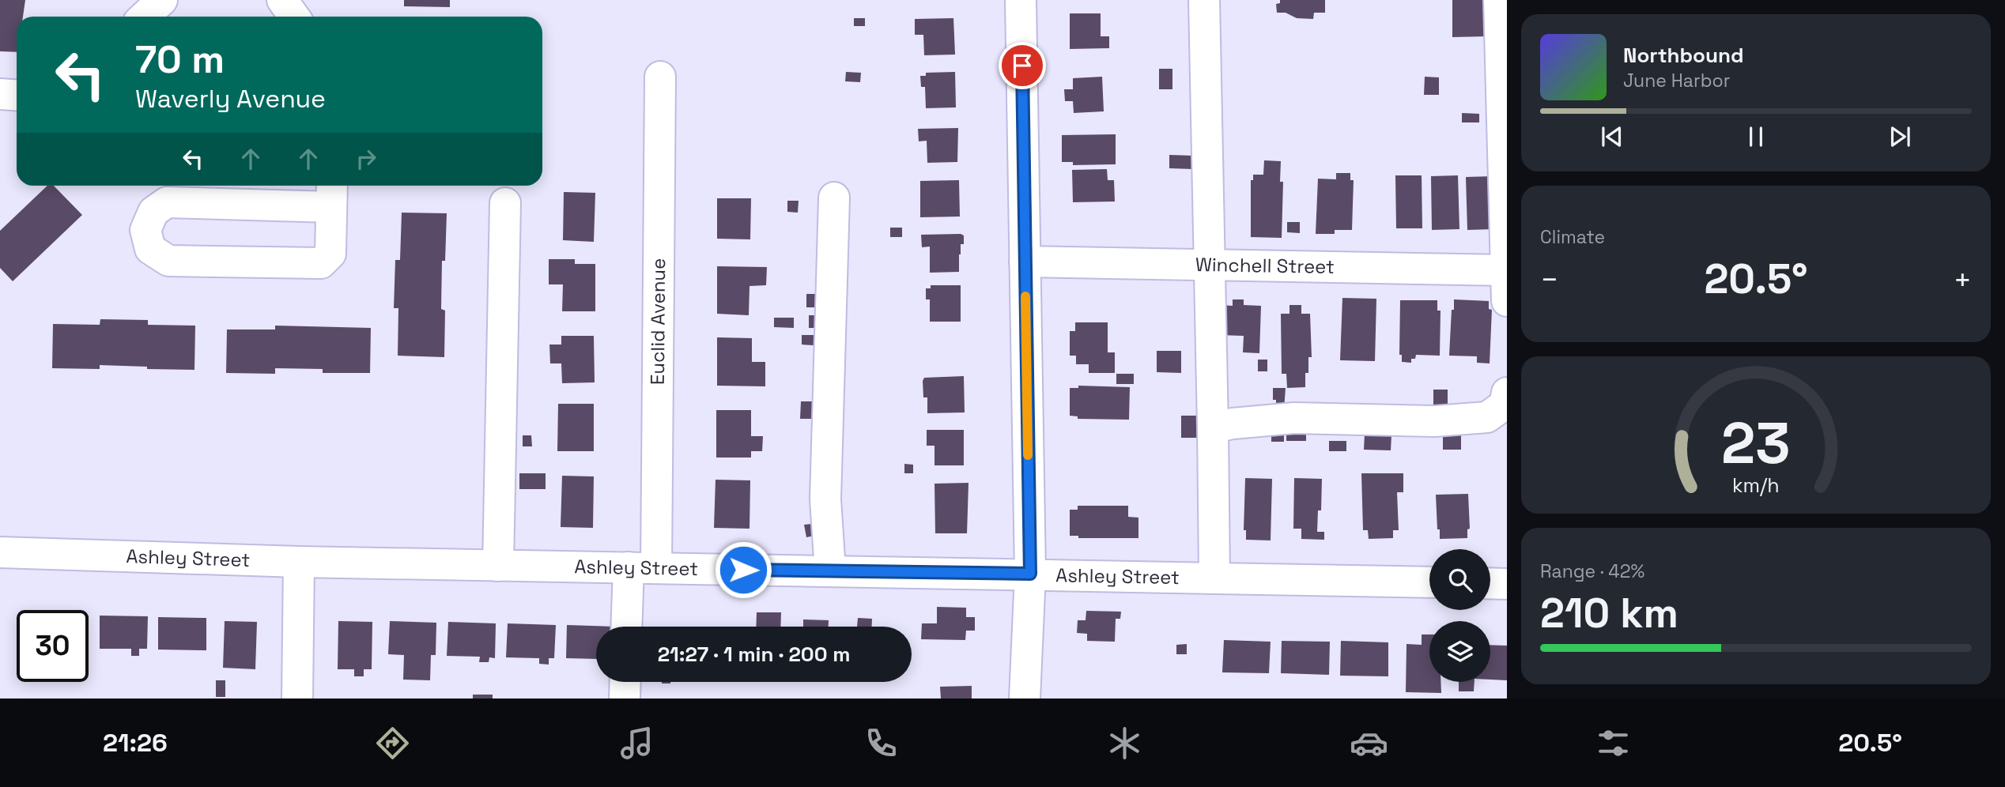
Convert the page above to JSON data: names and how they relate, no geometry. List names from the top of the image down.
{
  "streets": {
    "street": ["Winchell Street", "Euclid Avenue", "Ashley Street"]
  },
  "crossings": [
    ["Euclid Avenue", "Ashley Street"]
  ],
  "page": {
    "turn": ["70 m", "Waverly Avenue"],
    "song": ["Northbound", "June Harbor"],
    "tile": [
      "Climate",
      ["Range · 42%", "210 km"]
    ],
    "heat": ["−", "20.5°", "+"],
    "limit": "30",
    "trip": "21:27 · 1 min · 200 m",
    "tabs": ["21:26", "20.5°"],
    "gauge": ["23", "km/h"]
  }
}
